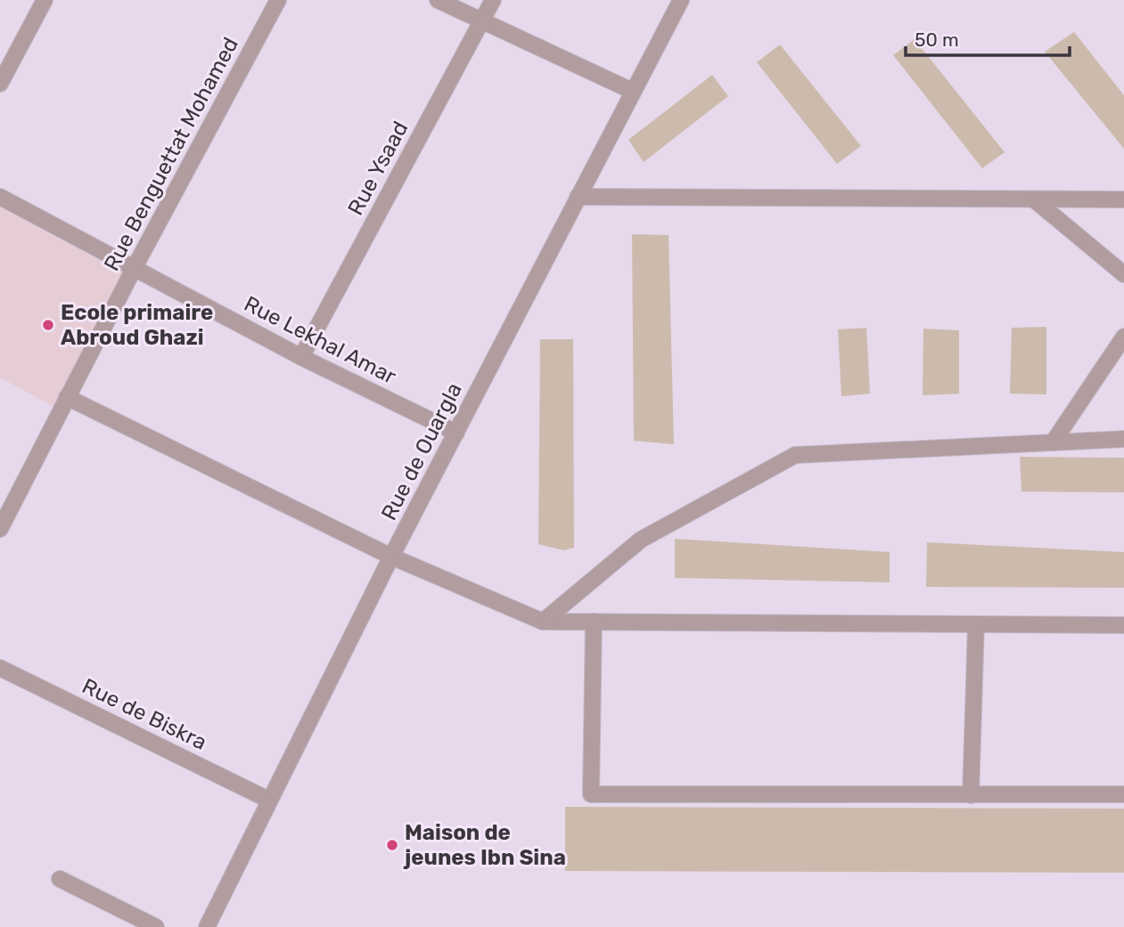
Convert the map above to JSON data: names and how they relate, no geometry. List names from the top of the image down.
{
  "streets": {
    "street": [
      "Rue Benguettat Mohamed",
      "Rue Ysaad",
      "Rue Lekhal Amar",
      "Rue de Ouargla",
      "Rue de Biskra"
    ]
  },
  "crossings": [
    ["Rue Benguettat Mohamed", "Rue Lekhal Amar"],
    ["Rue Ysaad", "Rue Lekhal Amar"],
    ["Rue Lekhal Amar", "Rue de Ouargla"],
    ["Rue de Ouargla", "Rue de Biskra"]
  ],
  "places": ["Ecole primaire Abroud Ghazi", "Maison de jeunes Ibn Sina"],
  "scale_bar": "50 m"
}
